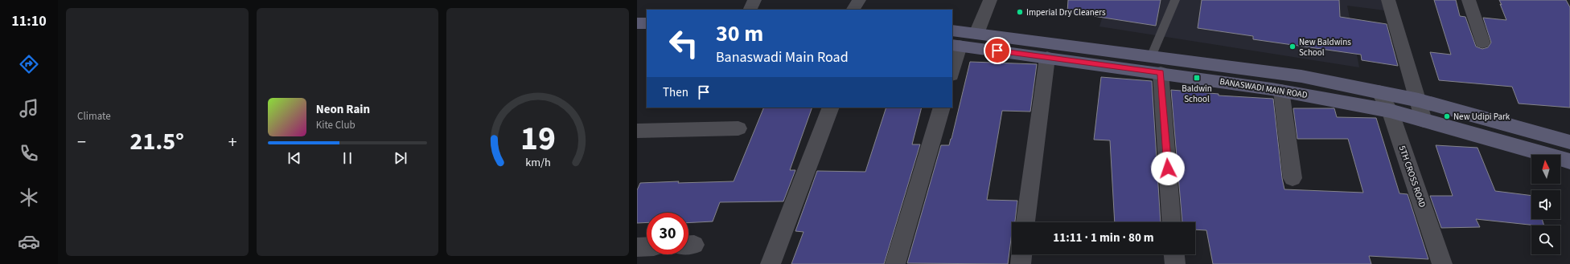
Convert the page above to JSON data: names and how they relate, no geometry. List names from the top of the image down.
{
  "streets": {
    "main road": ["BANASWADI MAIN ROAD"],
    "street": ["5TH CROSS ROAD"]
  },
  "crossings": [
    ["BANASWADI MAIN ROAD", "5TH CROSS ROAD"]
  ],
  "places": {
    "other": ["Imperial Dry Cleaners", "New Baldwins School", "New Udipi Park"],
    "transit": ["Baldwin School"]
  },
  "north": "top",
  "page": {
    "tabs": "11:10",
    "tile": "Climate",
    "turn": ["30 m", "Banaswadi Main Road"],
    "then": "Then",
    "song": ["Neon Rain", "Kite Club"],
    "heat": ["−", "21.5°", "+"],
    "limit": "30",
    "trip": "11:11 · 1 min · 80 m",
    "gauge": ["19", "km/h"]
  }
}
